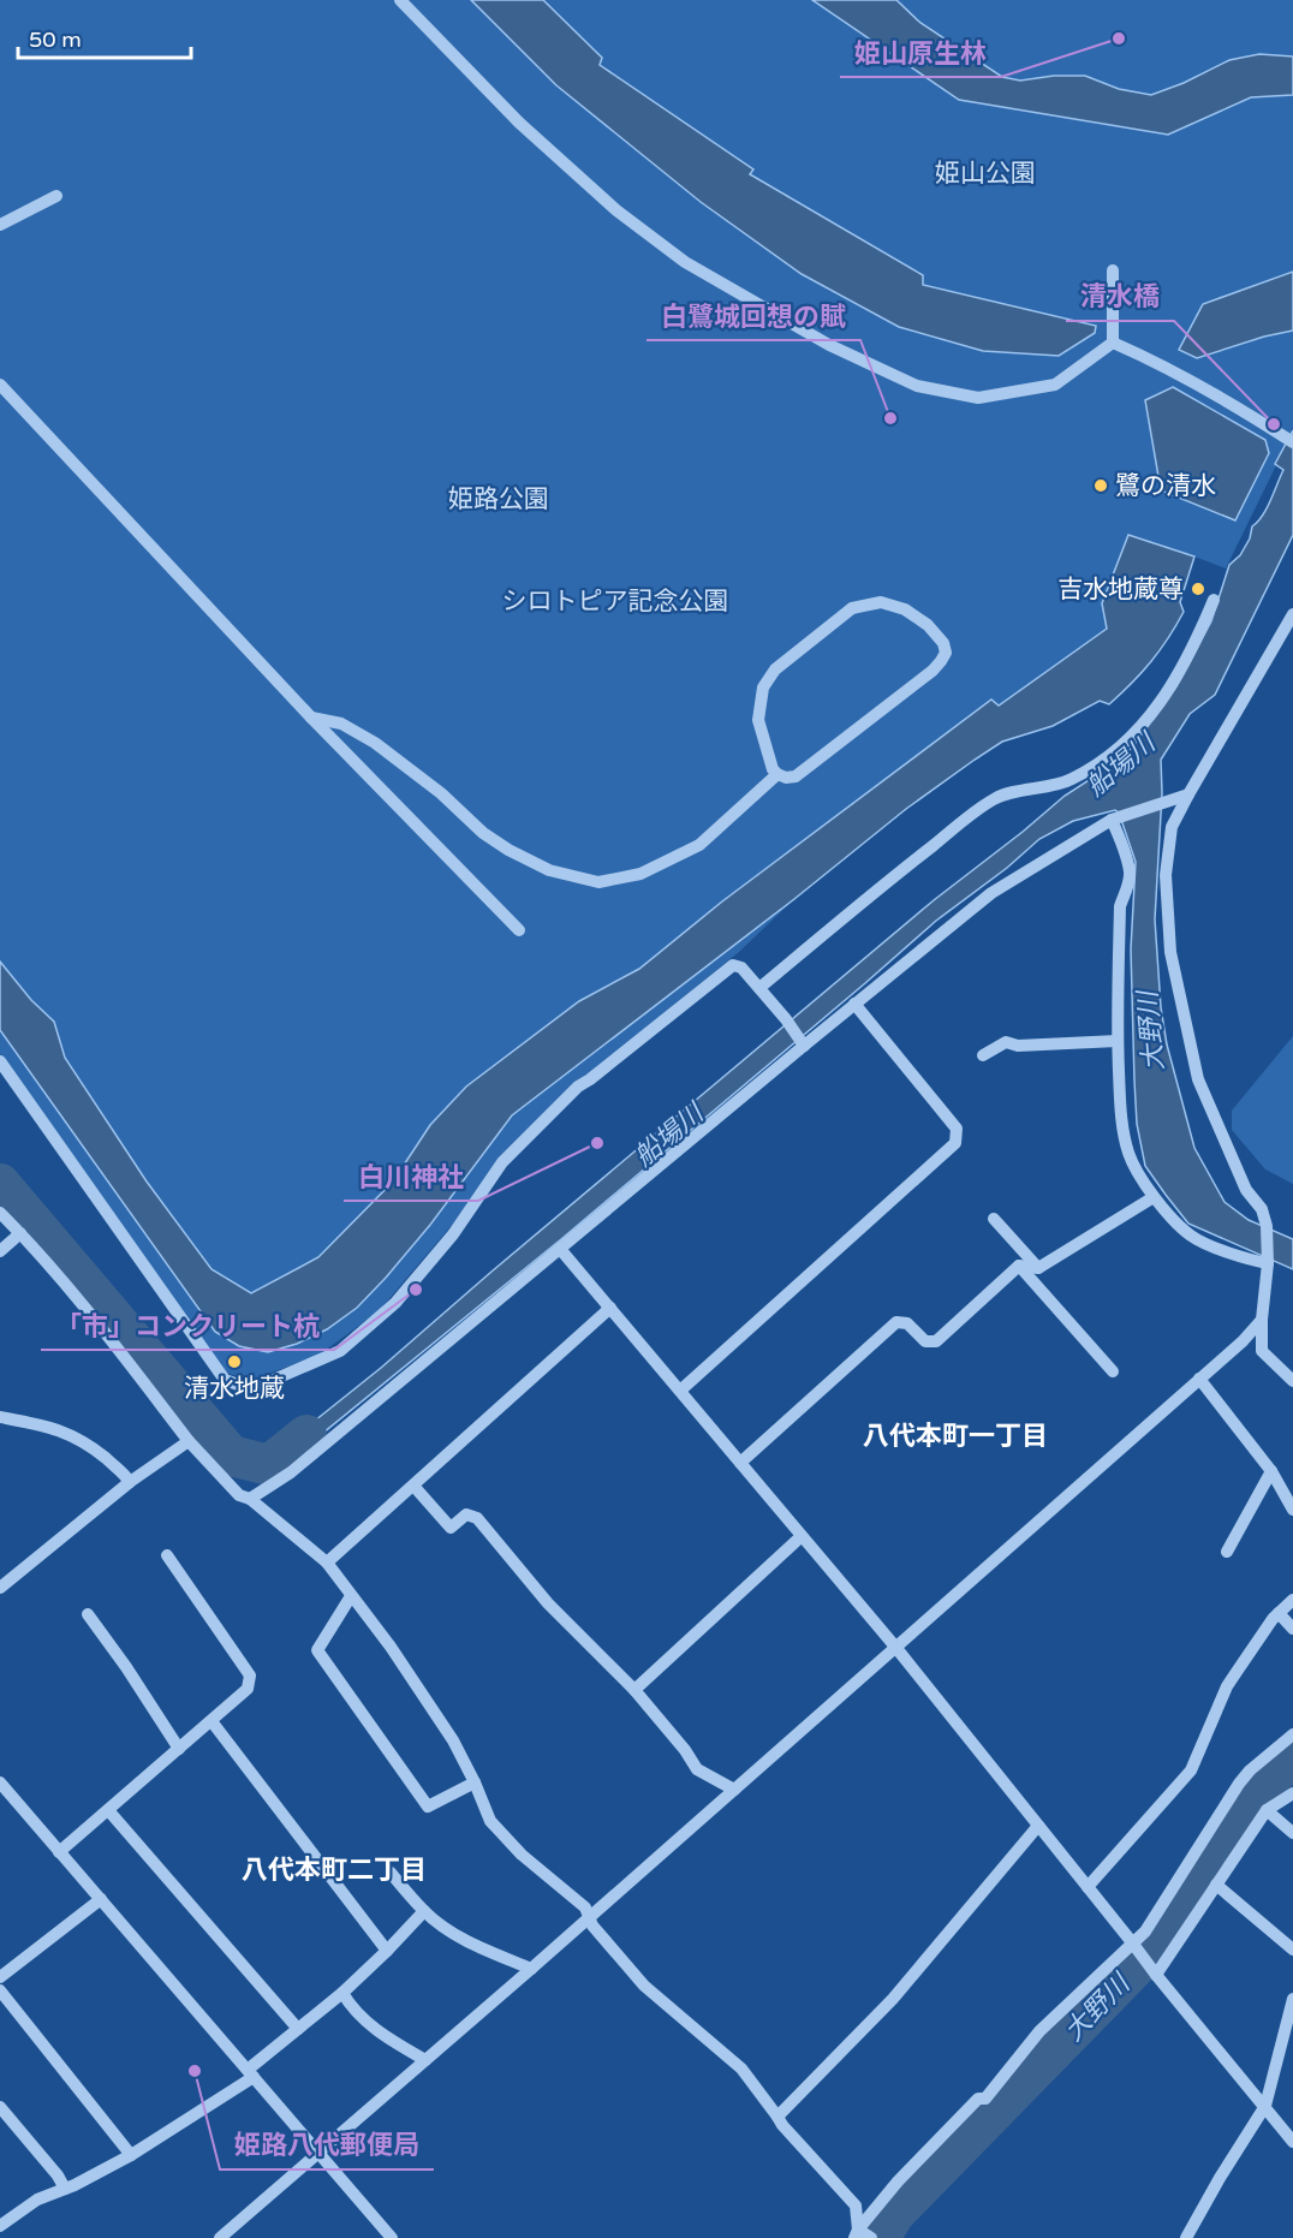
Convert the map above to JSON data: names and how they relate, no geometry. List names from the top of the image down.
{
  "districts": ["八代本町一丁目", "八代本町二丁目"],
  "water": ["船場川", "大野川"],
  "parks": ["姫山公園", "姫路公園", "シロトピア記念公園"],
  "places": [
    "姫山原生林",
    "白鷺城回想の賦",
    "清水橋",
    "鷺の清水",
    "吉水地蔵尊",
    "白川神社",
    "「市」コンクリート杭",
    "清水地蔵",
    "姫路八代郵便局"
  ],
  "scale_bar": "50 m"
}
